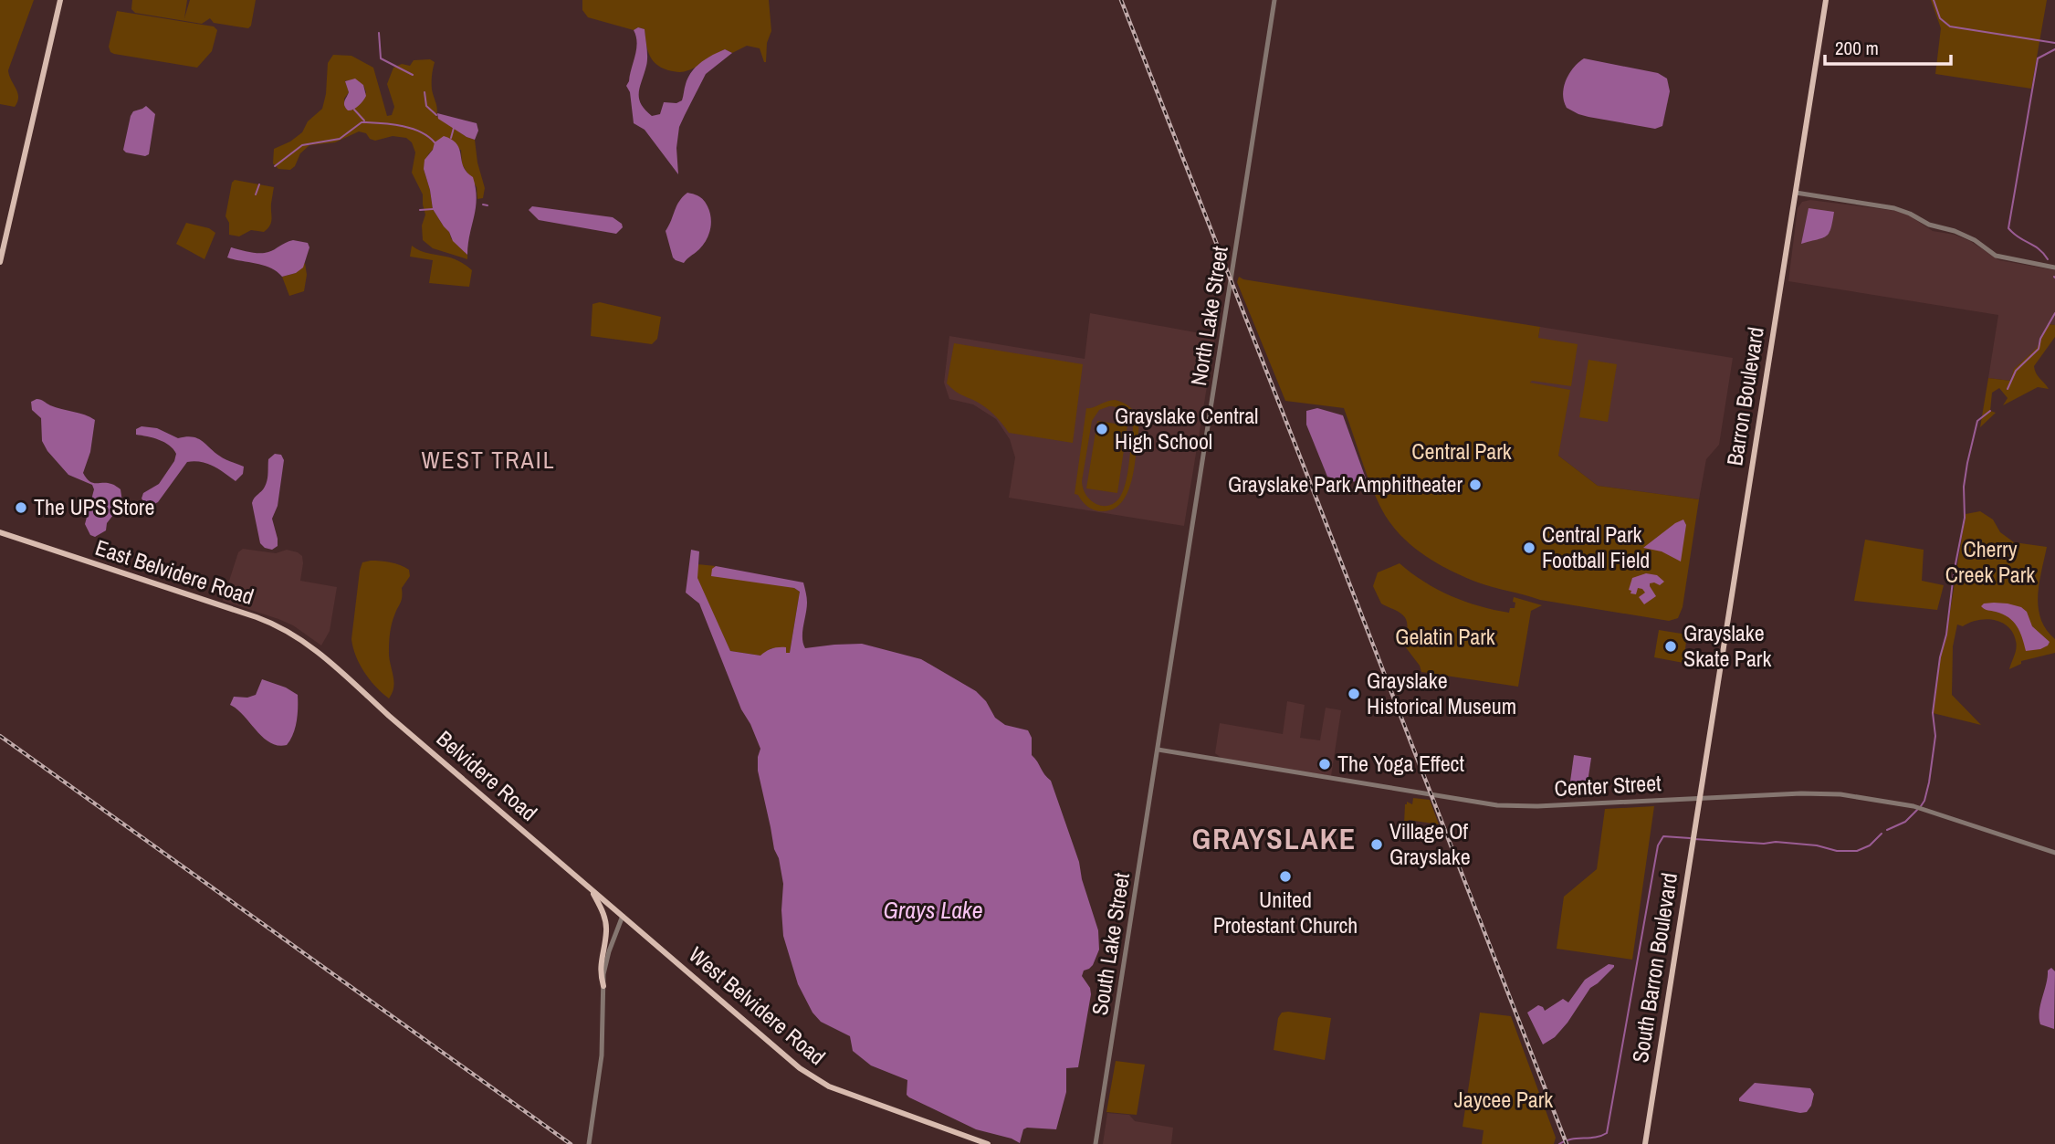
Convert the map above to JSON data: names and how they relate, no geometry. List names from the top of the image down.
{
  "streets": {
    "main road": [
      "Barron Boulevard",
      "East Belvidere Road",
      "Belvidere Road",
      "South Barron Boulevard",
      "West Belvidere Road"
    ],
    "street": ["North Lake Street", "Center Street", "South Lake Street"]
  },
  "crossings": [
    ["North Lake Street", "Center Street"],
    ["North Lake Street", "South Lake Street"],
    ["Barron Boulevard", "Center Street"],
    ["Barron Boulevard", "South Barron Boulevard"],
    ["East Belvidere Road", "Belvidere Road"],
    ["Belvidere Road", "West Belvidere Road"],
    ["Center Street", "South Lake Street"],
    ["Center Street", "South Barron Boulevard"]
  ],
  "districts": ["WEST TRAIL", "GRAYSLAKE"],
  "water": ["Grays Lake"],
  "parks": [
    "Central Park",
    "Cherry Creek Park",
    "Gelatin Park",
    "Jaycee Park"
  ],
  "places": [
    "Grayslake Central High School",
    "Grayslake Park Amphitheater",
    "The UPS Store",
    "Central Park Football Field",
    "Grayslake Skate Park",
    "Grayslake Historical Museum",
    "The Yoga Effect",
    "Village Of Grayslake",
    "United Protestant Church"
  ],
  "scale_bar": "200 m"
}
